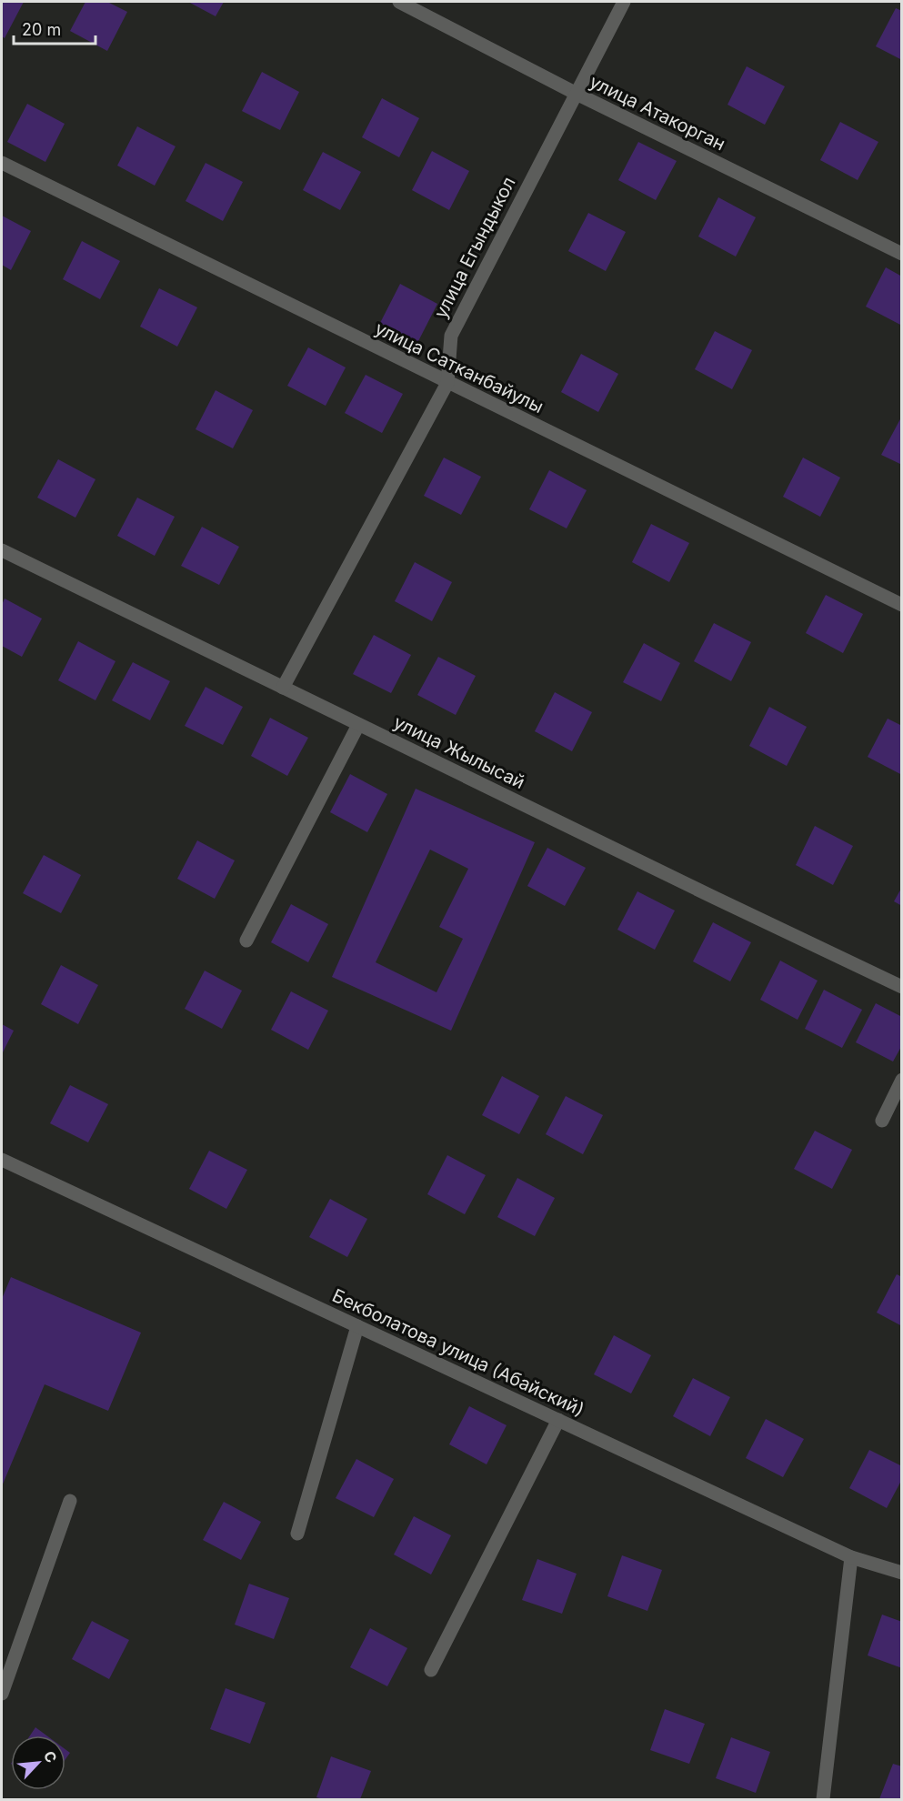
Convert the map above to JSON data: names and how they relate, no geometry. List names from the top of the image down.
{
  "streets": {
    "street": [
      "улица Атакорган",
      "улица Егындыкол",
      "улица Сатканбайулы",
      "улица Жылысай",
      "Бекболатова улица (Абайский)"
    ]
  },
  "crossings": [
    ["улица Атакорган", "улица Егындыкол"],
    ["улица Егындыкол", "улица Сатканбайулы"],
    ["улица Егындыкол", "улица Жылысай"]
  ],
  "scale_bar": "20 m",
  "north": "top right"
}
